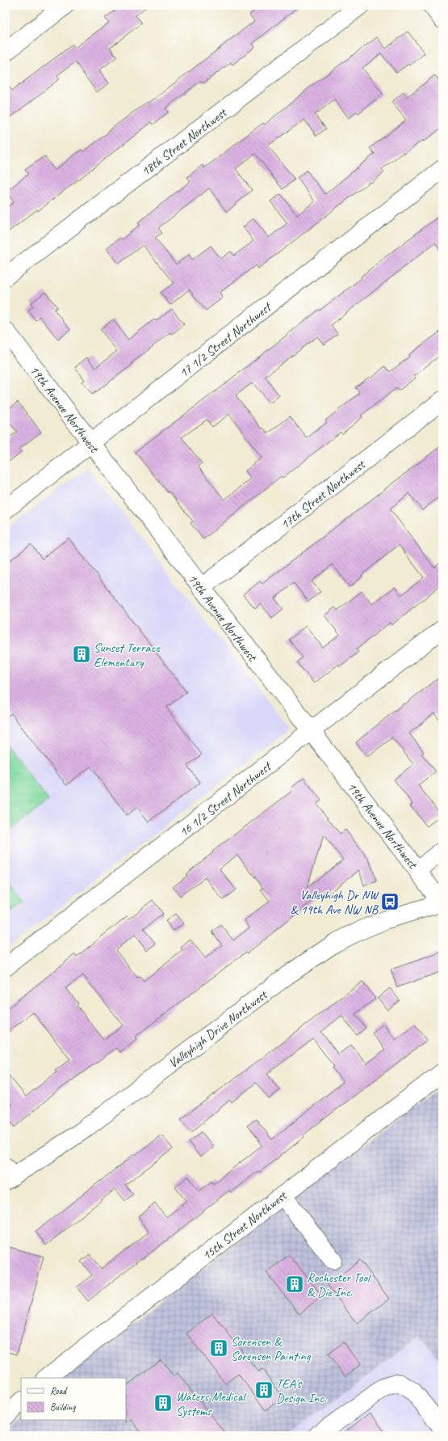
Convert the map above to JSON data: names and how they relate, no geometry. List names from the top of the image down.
{
  "streets": {
    "street": [
      "18th Street Northwest",
      "17 1/2 Street Northwest",
      "19th Avenue Northwest",
      "17th Street Northwest",
      "16 1/2 Street Northwest",
      "Valleyhigh Drive Northwest",
      "15th Street Northwest"
    ]
  },
  "crossings": [
    ["17 1/2 Street Northwest", "19th Avenue Northwest"],
    ["19th Avenue Northwest", "17th Street Northwest"],
    ["19th Avenue Northwest", "16 1/2 Street Northwest"],
    ["19th Avenue Northwest", "Valleyhigh Drive Northwest"]
  ],
  "places": {
    "building": [
      "Sunset Terrace Elementary",
      "Rochester Tool & Die Inc.",
      "Sorensen & Sorensen Painting",
      "TEA's Design Inc.",
      "Waters Medical Systems"
    ],
    "bus stop": ["Valleyhigh Dr NW & 19th Ave NW NB"]
  },
  "legend": ["Road", "Building"]
}
